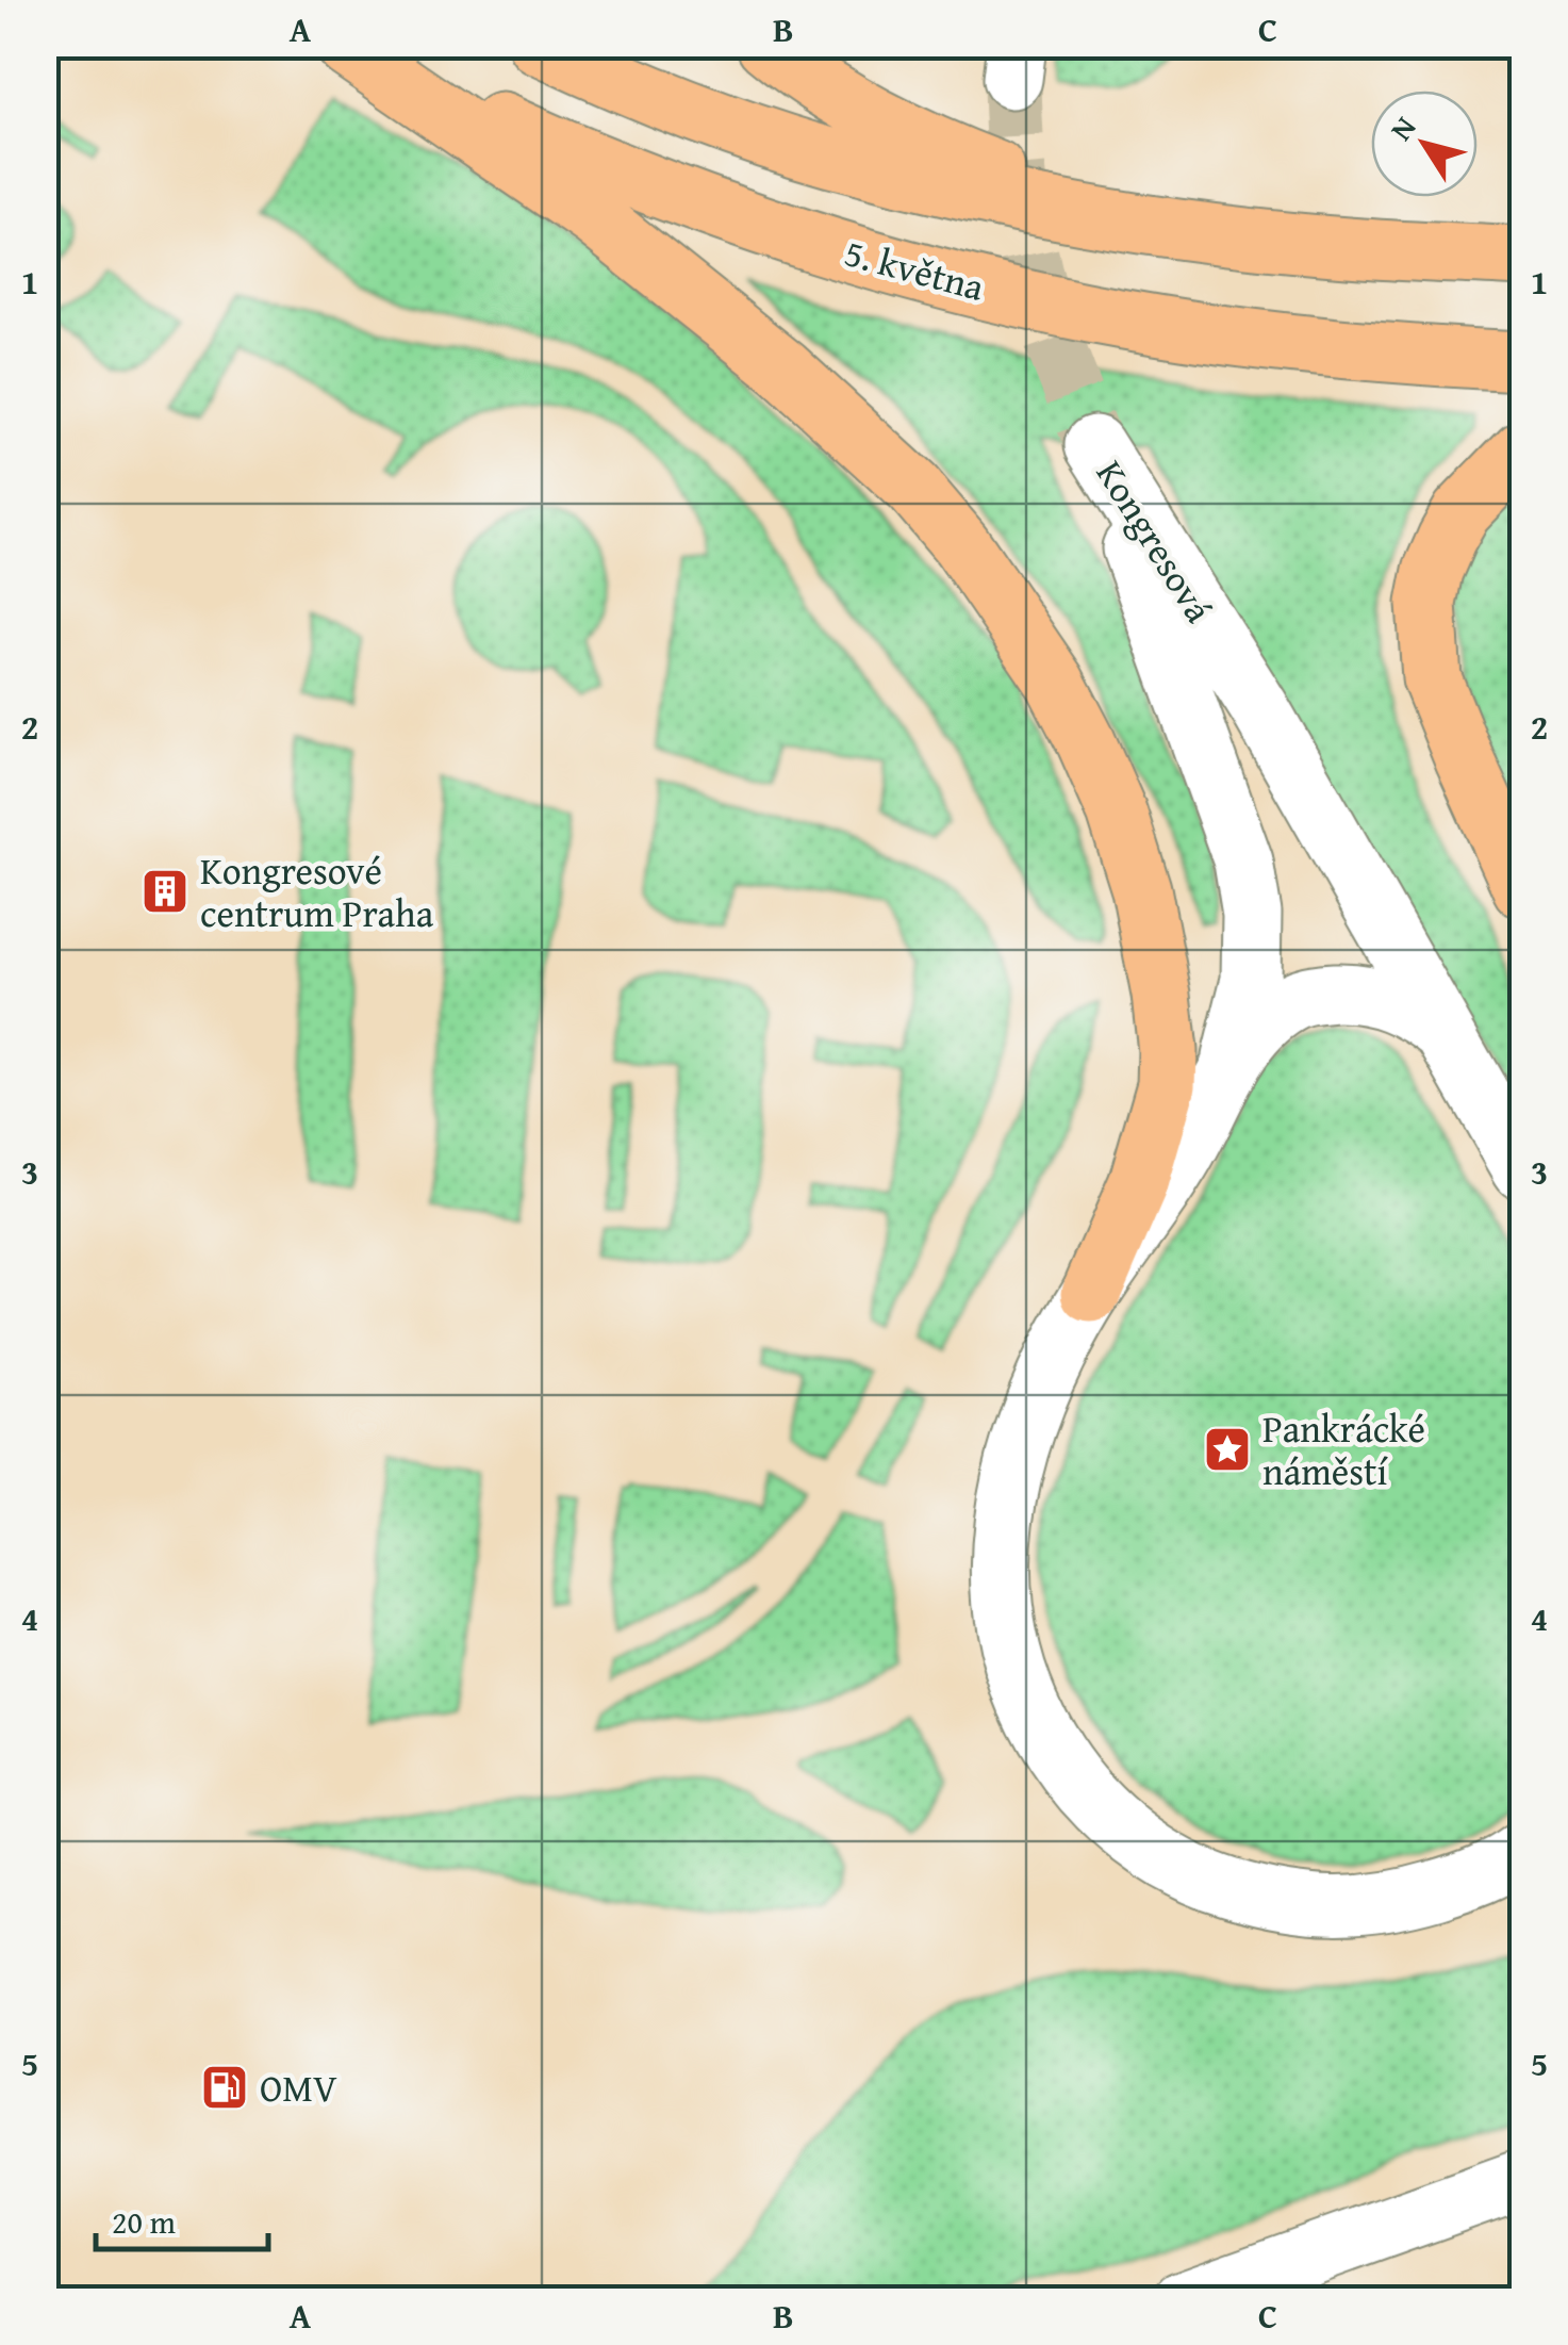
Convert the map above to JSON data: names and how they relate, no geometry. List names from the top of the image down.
{
  "streets": {
    "main road": ["5. května"],
    "street": ["Kongresová"]
  },
  "places": {
    "building": ["Kongresové centrum Praha"],
    "place": ["Pankrácké náměstí"],
    "fuel station": ["OMV"]
  },
  "scale_bar": "20 m",
  "north": "top left",
  "grid": {
    "columns": ["A", "B", "C"],
    "rows": [
      "1",
      "2",
      "3",
      "4",
      "5"
    ]
  }
}
